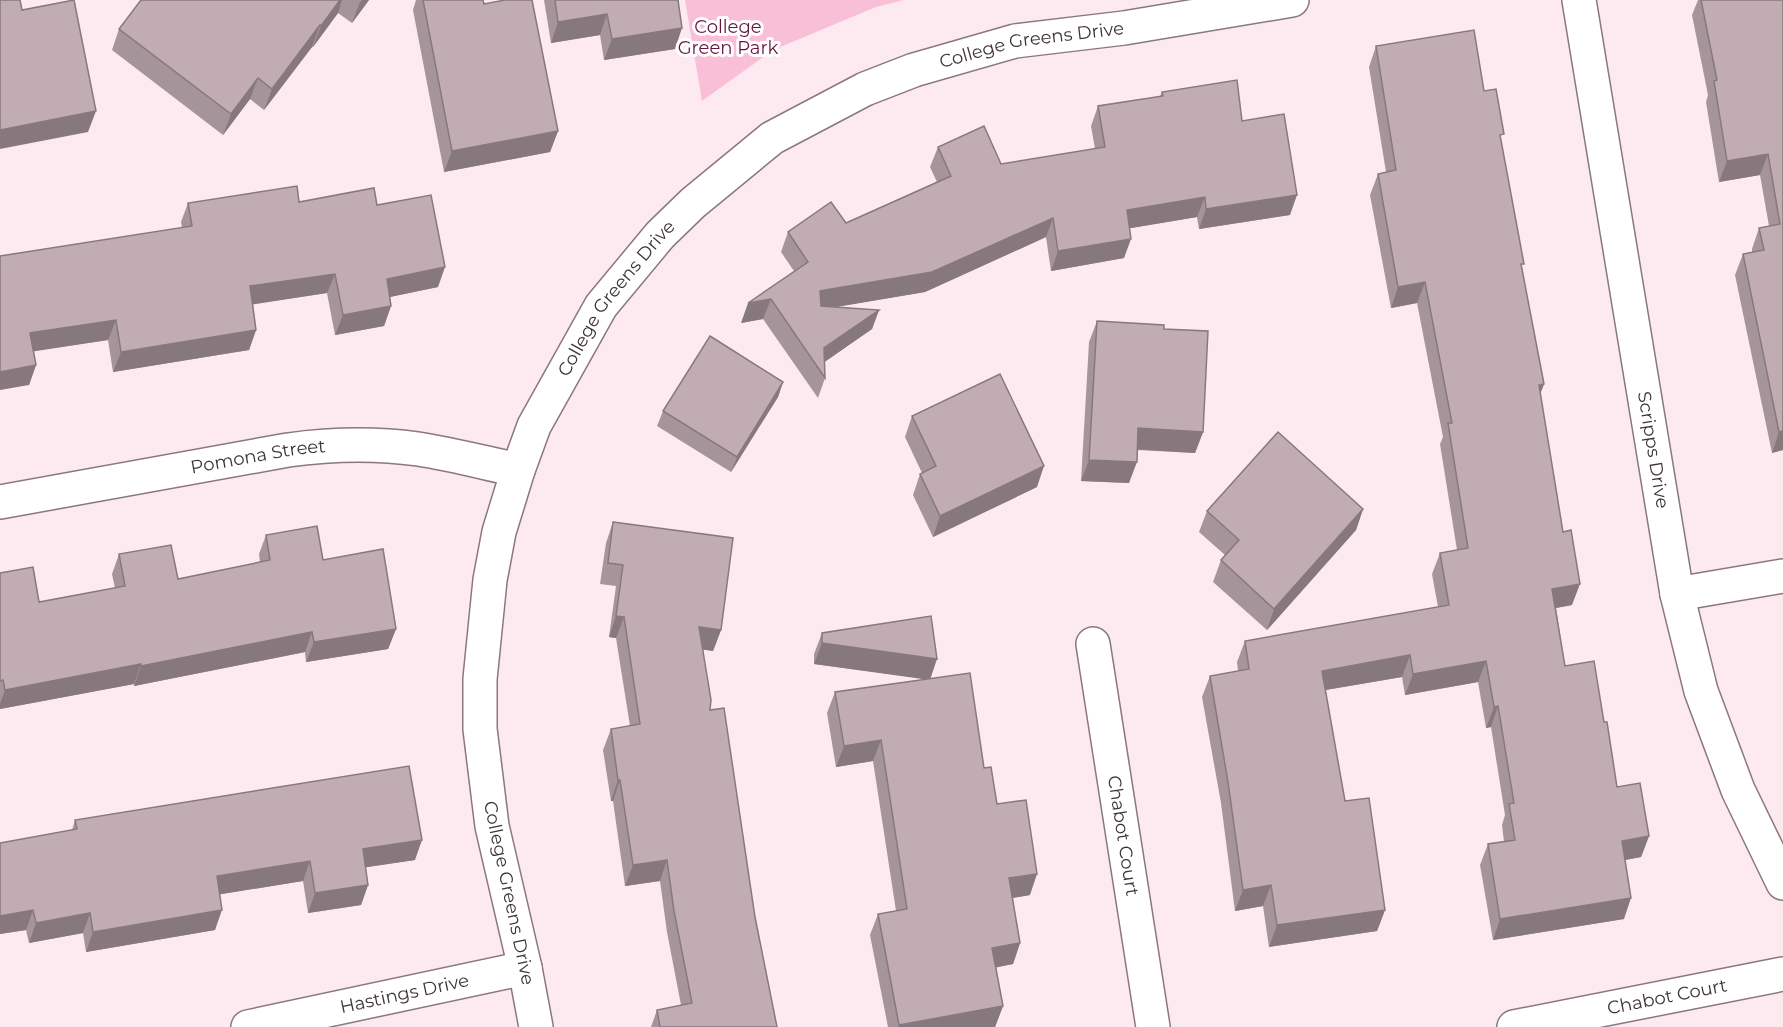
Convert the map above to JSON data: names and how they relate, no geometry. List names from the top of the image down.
{
  "streets": {
    "street": [
      "College Greens Drive",
      "Scripps Drive",
      "Pomona Street",
      "Chabot Court",
      "Hastings Drive"
    ]
  },
  "crossings": [
    ["College Greens Drive", "Pomona Street"],
    ["College Greens Drive", "Hastings Drive"]
  ],
  "parks": ["College Green Park"]
}
